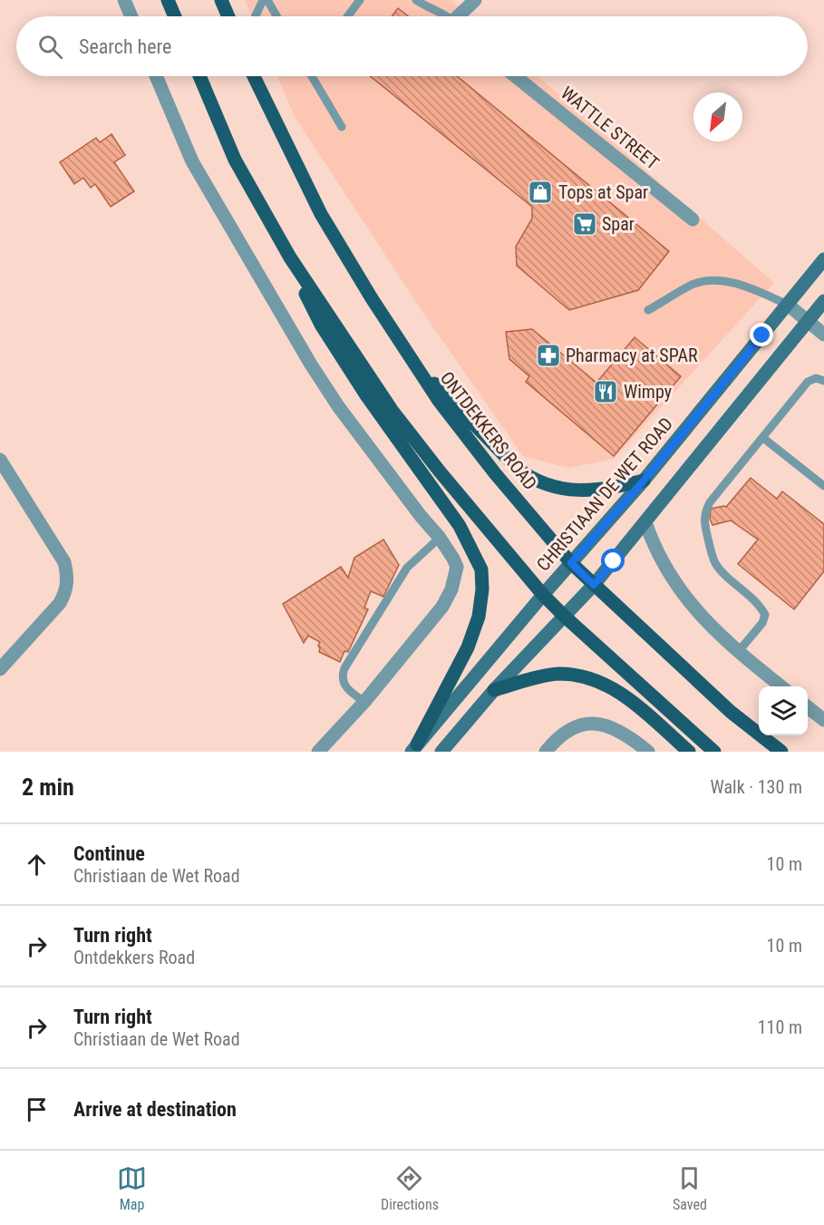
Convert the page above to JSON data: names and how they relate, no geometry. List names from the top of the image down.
{
  "streets": {
    "main road": ["ONTDEKKERS ROAD", "CHRISTIAAN DE WET ROAD"],
    "street": ["WATTLE STREET"]
  },
  "crossings": [
    ["ONTDEKKERS ROAD", "CHRISTIAAN DE WET ROAD"]
  ],
  "places": {
    "shop": ["Tops at Spar"],
    "supermarket": ["Spar"],
    "pharmacy": ["Pharmacy at SPAR"],
    "restaurant": ["Wimpy"]
  },
  "north": "bottom left",
  "page": {
    "search": "Search here",
    "heading": ["2 min", "Walk · 130 m"],
    "list": [
      ["Continue", "Christiaan de Wet Road", "10 m"],
      ["Turn right", "Ontdekkers Road", "10 m"],
      ["Turn right", "Christiaan de Wet Road", "110 m"],
      "Arrive at destination"
    ],
    "nav": ["Map", "Directions", "Saved"]
  }
}
